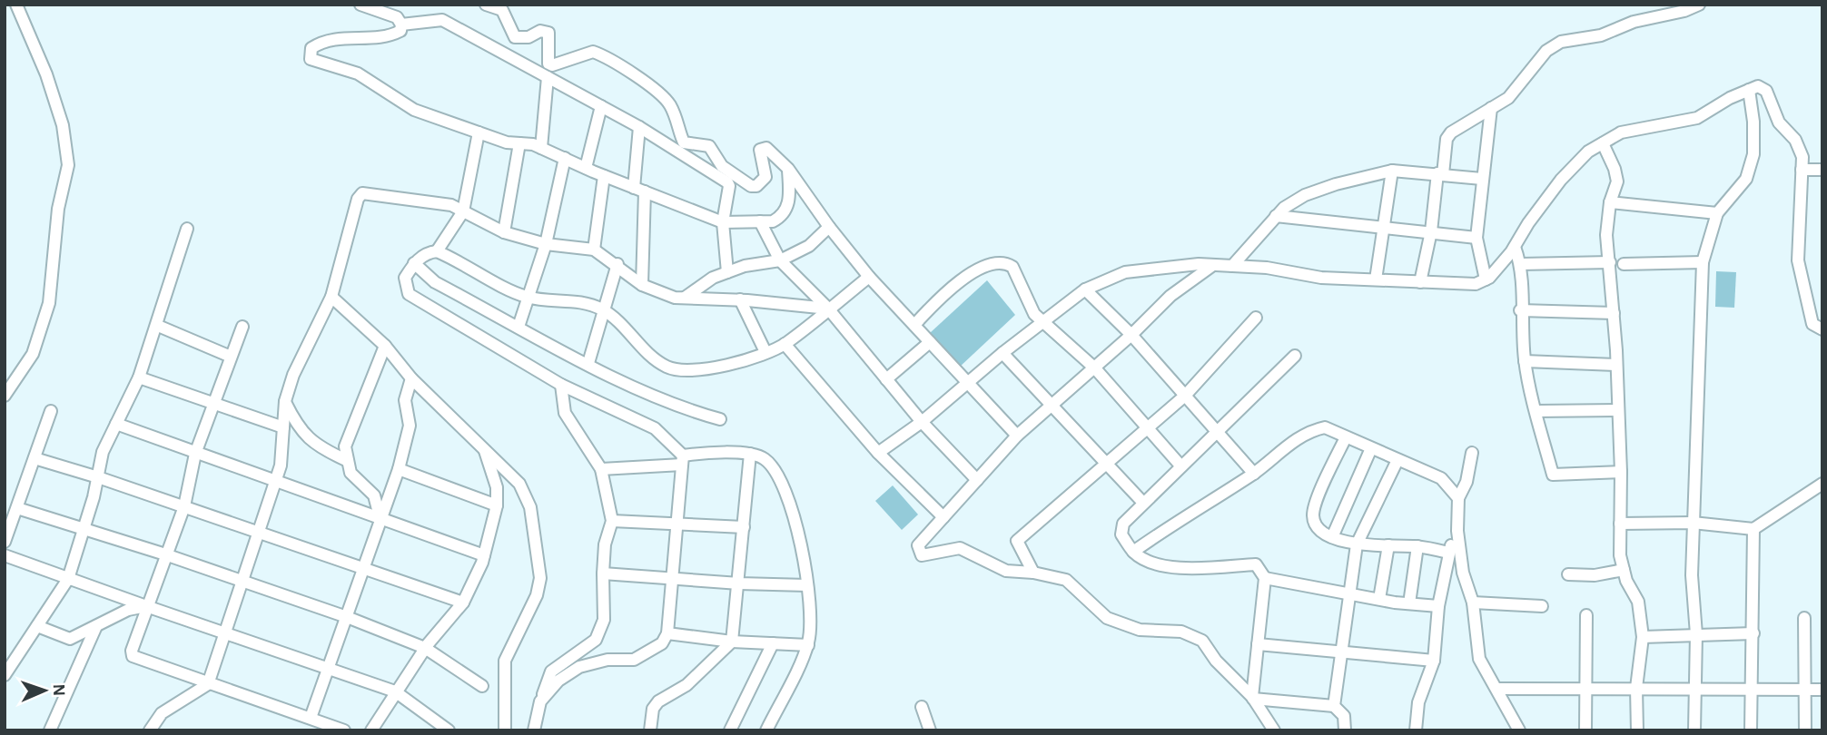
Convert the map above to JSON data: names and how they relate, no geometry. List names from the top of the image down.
{
  "north": "right"
}
